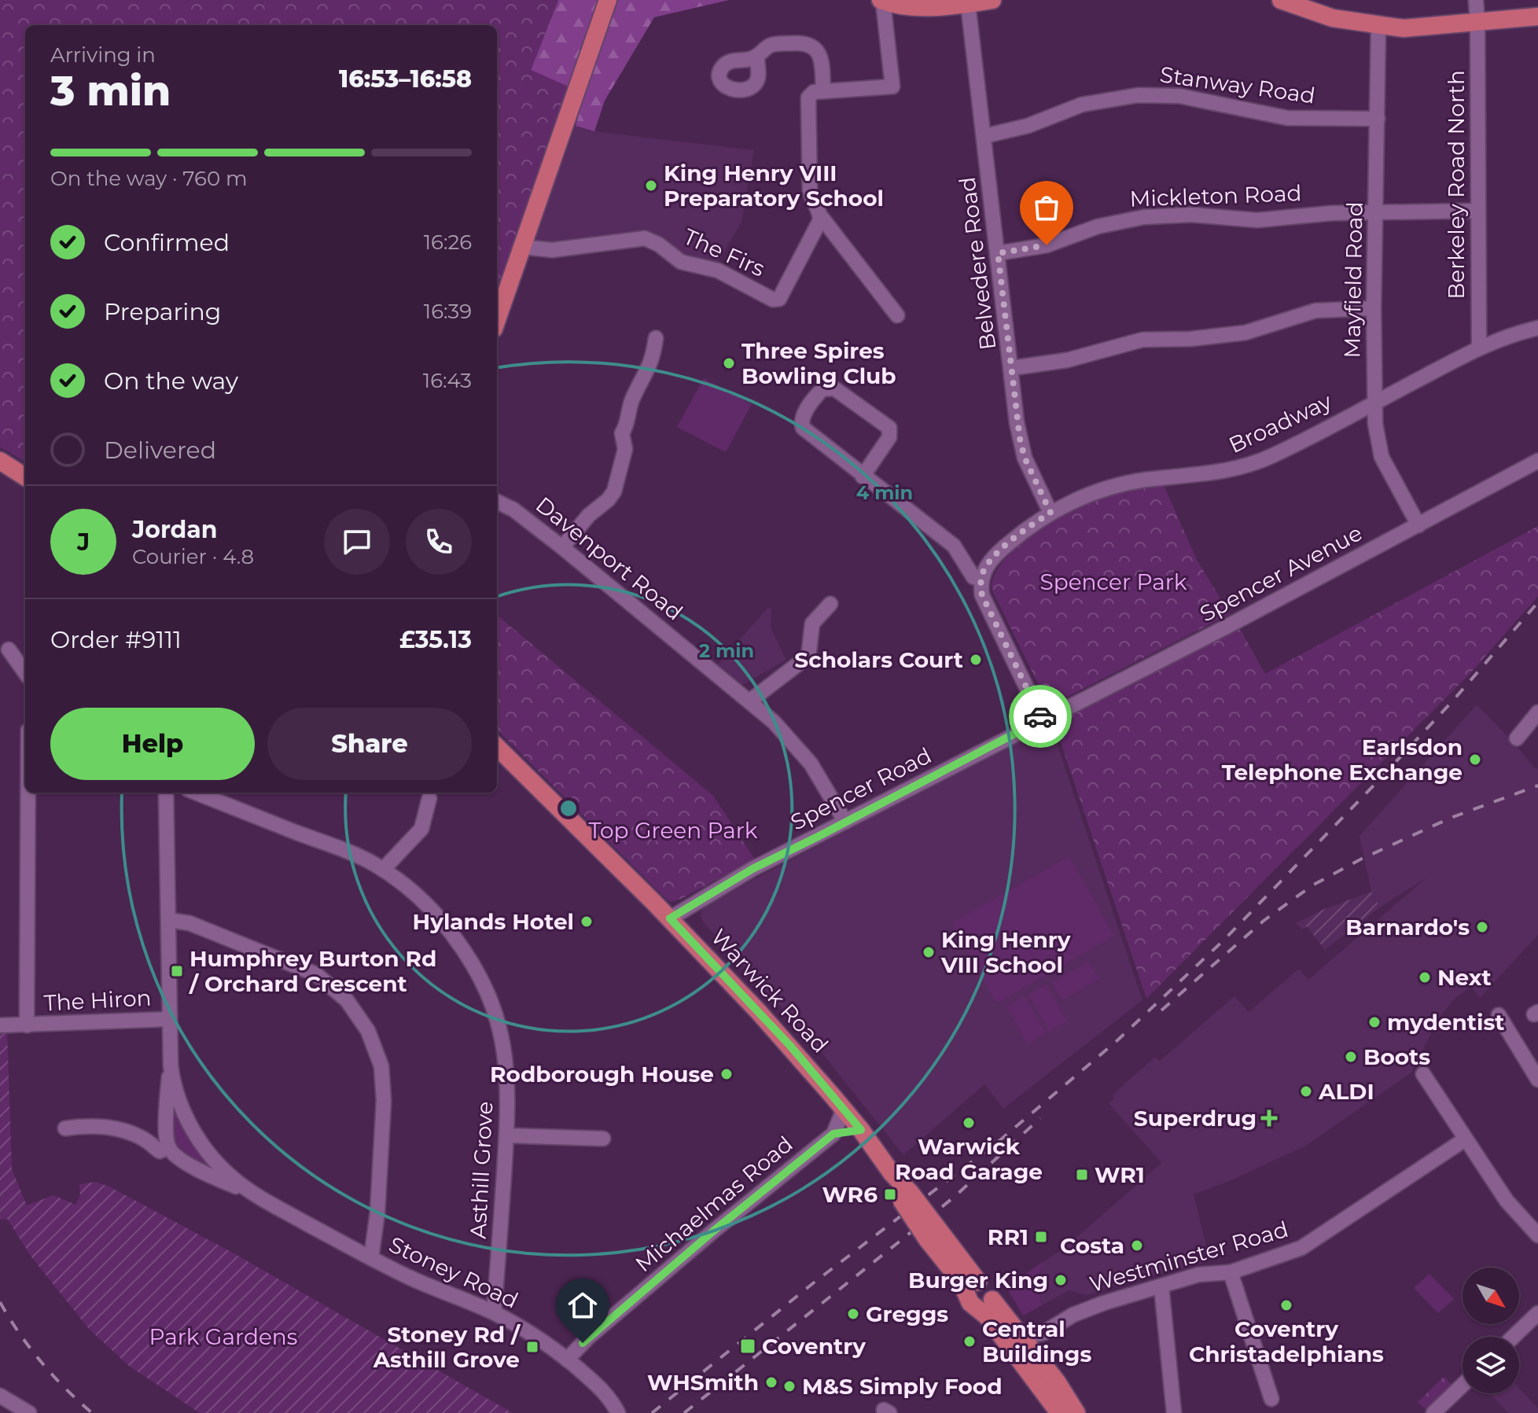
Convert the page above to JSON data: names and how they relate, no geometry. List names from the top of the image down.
{
  "streets": {
    "main road": ["Warwick Road"],
    "street": [
      "Stanway Road",
      "Berkeley Road North",
      "Mickleton Road",
      "The Firs",
      "Belvedere Road",
      "Mayfield Road",
      "Broadway",
      "Davenport Road",
      "Spencer Avenue",
      "Spencer Road",
      "The Hiron",
      "Asthill Grove",
      "Michaelmas Road",
      "Westminster Road",
      "Stoney Road"
    ]
  },
  "crossings": [
    ["Stanway Road", "Belvedere Road"],
    ["Stanway Road", "Mayfield Road"],
    ["Berkeley Road North", "Mickleton Road"],
    ["Berkeley Road North", "Broadway"],
    ["Mickleton Road", "Belvedere Road"],
    ["Mickleton Road", "Mayfield Road"],
    ["Belvedere Road", "Broadway"],
    ["Mayfield Road", "Broadway"],
    ["Mayfield Road", "Spencer Avenue"],
    ["Davenport Road", "Spencer Road"],
    ["Spencer Avenue", "Spencer Road"],
    ["Spencer Road", "Warwick Road"],
    ["Warwick Road", "Michaelmas Road"],
    ["Asthill Grove", "Stoney Road"],
    ["Michaelmas Road", "Stoney Road"]
  ],
  "parks": ["Spencer Park", "Top Green Park", "Park Gardens"],
  "places": {
    "other": [
      "King Henry VIII Preparatory School",
      "Three Spires Bowling Club",
      "Scholars Court",
      "Earlsdon Telephone Exchange",
      "Hylands Hotel",
      "Barnardo's",
      "King Henry VIII School",
      "Next",
      "mydentist",
      "Boots",
      "Rodborough House",
      "ALDI",
      "Warwick Road Garage",
      "Costa",
      "Burger King",
      "Coventry Christadelphians",
      "Greggs",
      "Central Buildings",
      "WHSmith",
      "M&S Simply Food"
    ],
    "transit": [
      "Humphrey Burton Rd / Orchard Crescent",
      "WR1",
      "WR6",
      "RR1",
      "Coventry",
      "Stoney Rd / Asthill Grove"
    ],
    "health": ["Superdrug"]
  },
  "north": "bottom right",
  "page": {
    "heading": ["3 min", "Arriving in", "16:53–16:58"],
    "panel": [
      "Jordan",
      "Courier · 4.8",
      "Order #9111",
      "£35.13"
    ],
    "bar": "On the way · 760 m",
    "list": [
      ["Confirmed", "16:26"],
      ["Preparing", "16:39"],
      ["On the way", "16:43"],
      "Delivered"
    ],
    "round": "J",
    "buttons": ["Help", "Share"]
  },
  "rings": ["4 min", "2 min"]
}
